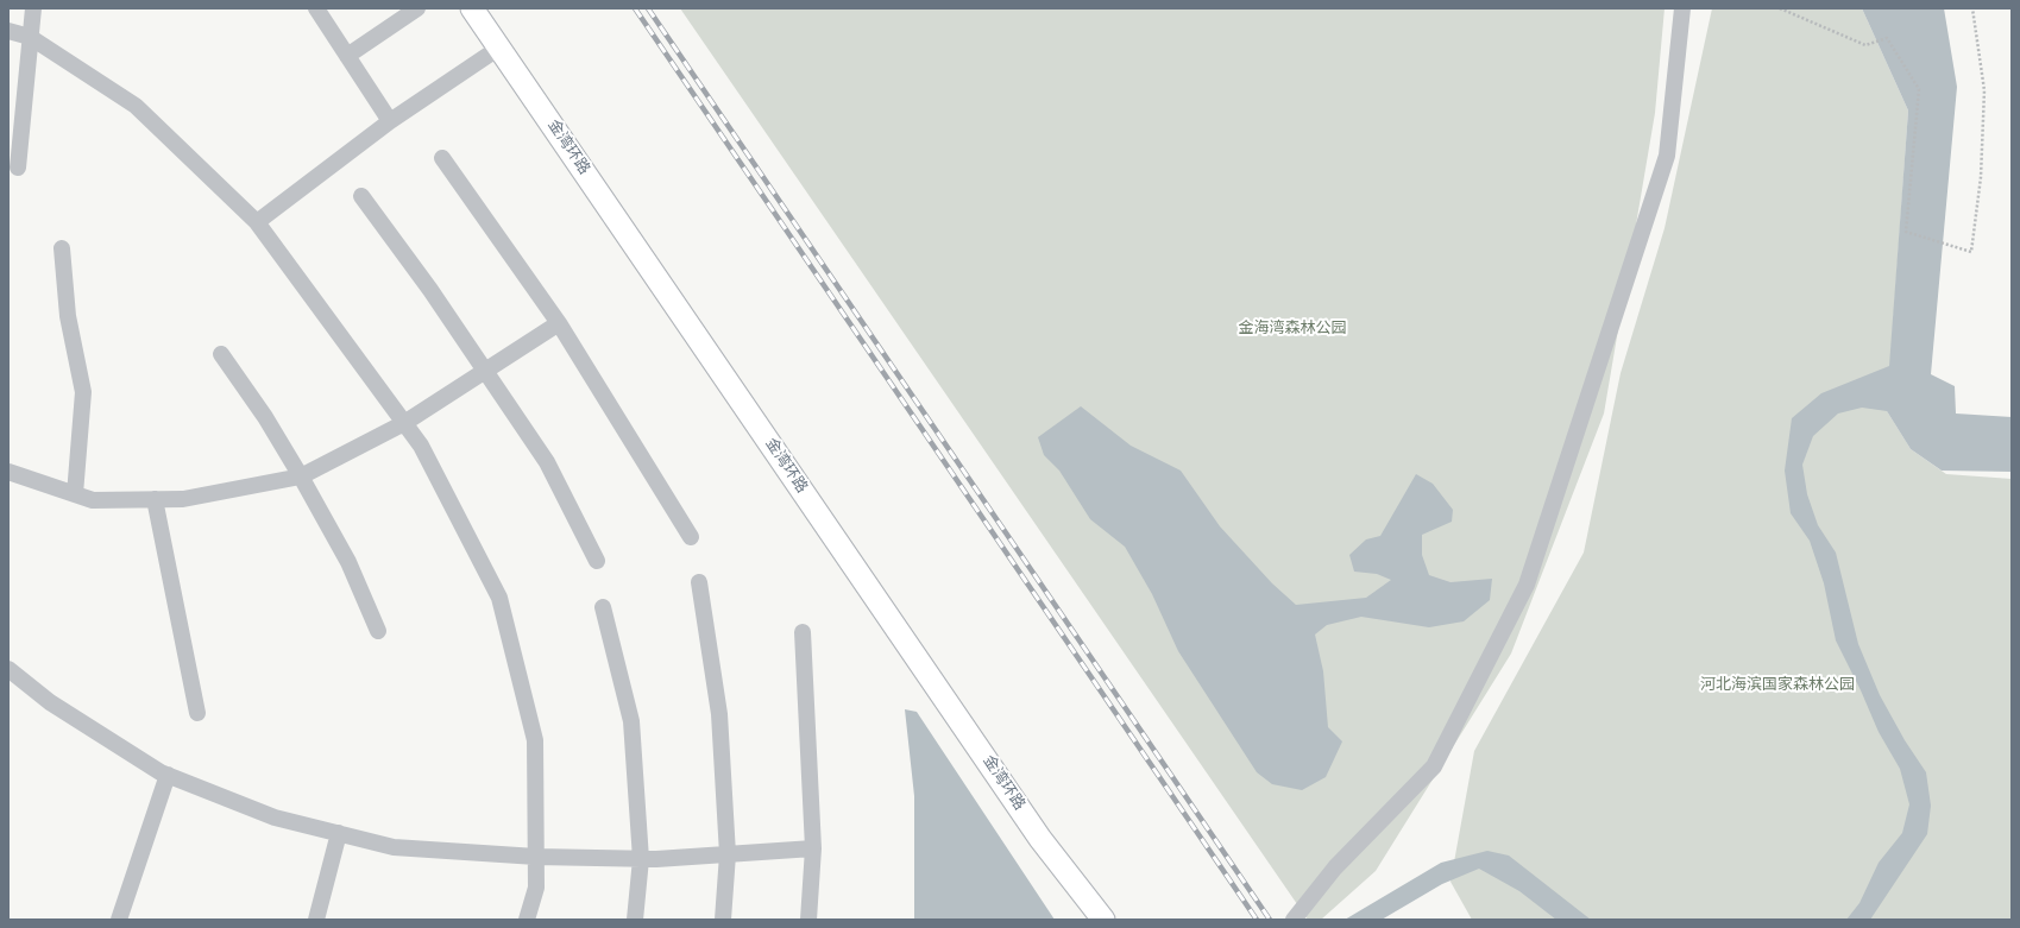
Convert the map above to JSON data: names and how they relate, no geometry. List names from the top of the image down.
{
  "streets": {
    "main road": ["金湾环路"]
  },
  "parks": ["金海湾森林公园", "河北海滨国家森林公园"]
}
